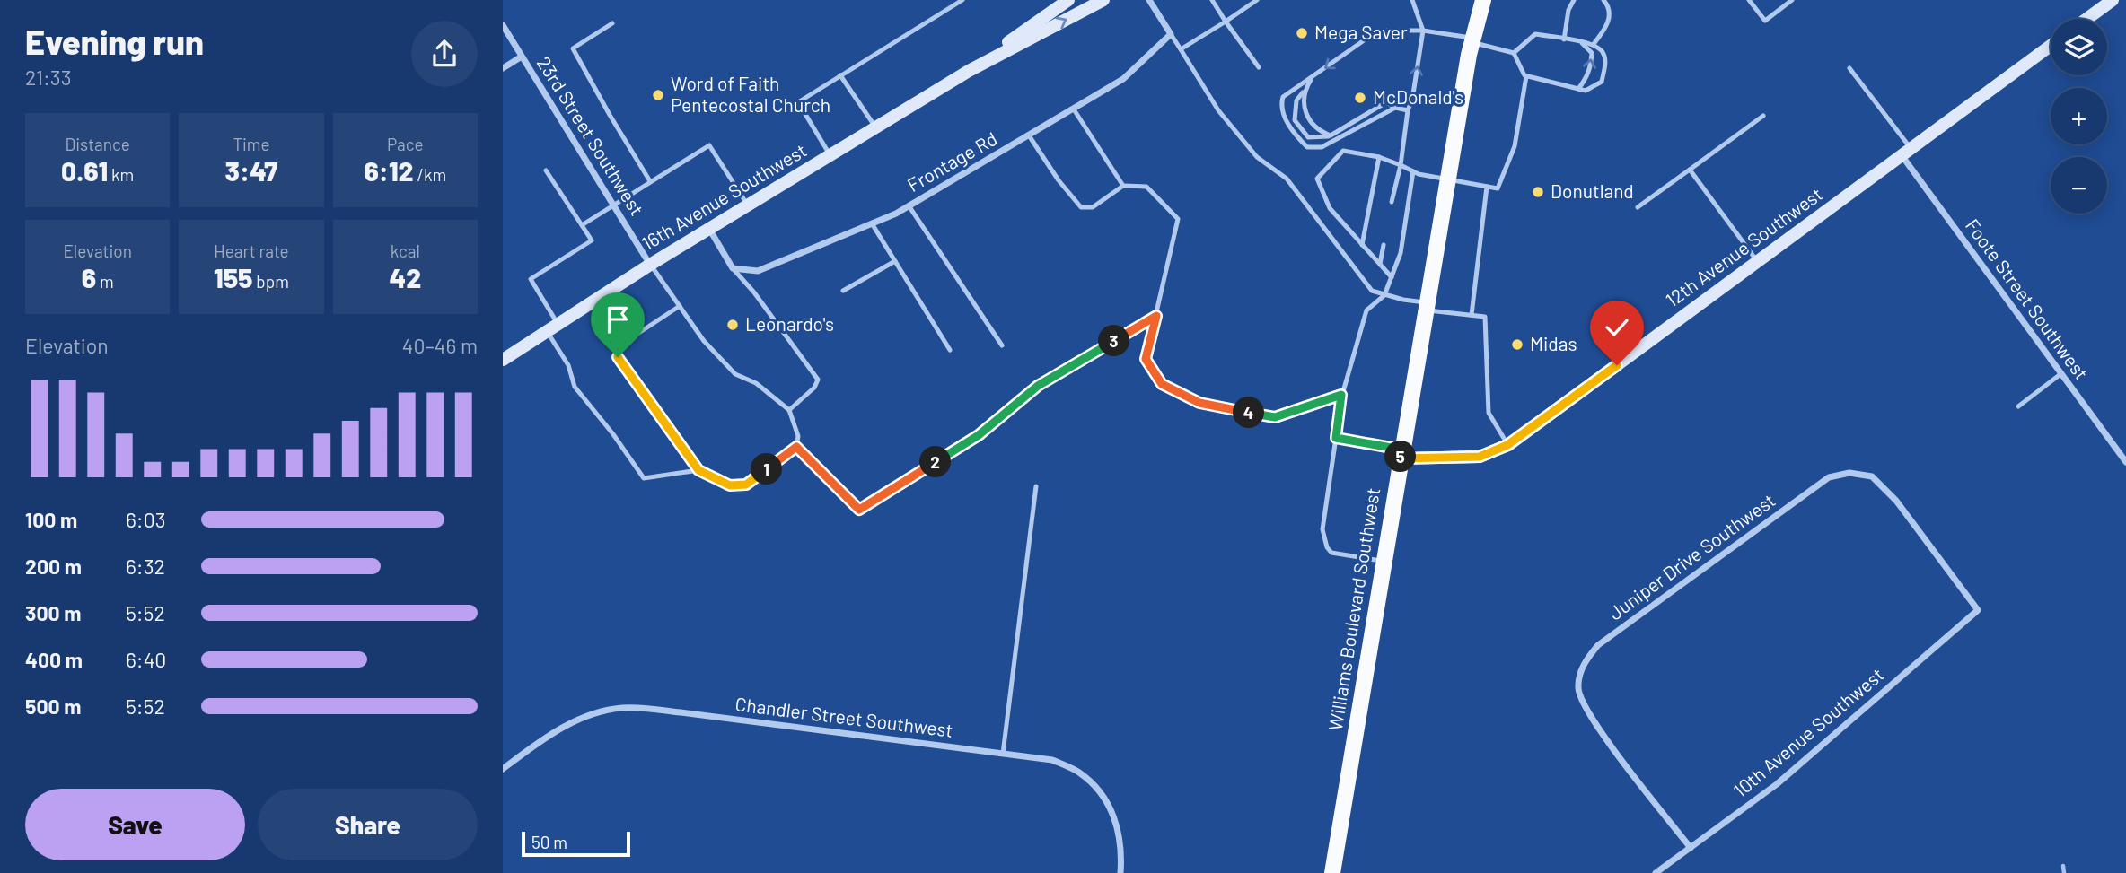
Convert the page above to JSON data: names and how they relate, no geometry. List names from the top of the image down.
{
  "streets": {
    "main road": ["Williams Boulevard Southwest"],
    "street": [
      "23rd Street Southwest",
      "Frontage Rd",
      "16th Avenue Southwest",
      "12th Avenue Southwest",
      "Foote Street Southwest",
      "Juniper Drive Southwest",
      "Chandler Street Southwest",
      "10th Avenue Southwest"
    ]
  },
  "crossings": [
    ["23rd Street Southwest", "16th Avenue Southwest"],
    ["12th Avenue Southwest", "Foote Street Southwest"],
    ["12th Avenue Southwest", "Williams Boulevard Southwest"],
    ["Juniper Drive Southwest", "10th Avenue Southwest"]
  ],
  "places": [
    "Mega Saver",
    "Word of Faith Pentecostal Church",
    "McDonald's",
    "Donutland",
    "Leonardo's",
    "Midas"
  ],
  "scale_bar": "50 m",
  "page": {
    "heading": ["Evening run", "21:33"],
    "map_buttons": ["+", "−"],
    "stats": [
      ["Distance", "0.61 km"],
      ["Time", "3:47"],
      ["Pace", "6:12 /km"],
      ["Elevation", "6 m"],
      ["Heart rate", "155 bpm"],
      ["kcal", "42"]
    ],
    "chart": ["Elevation", "40–46 m"],
    "pins": [
      "3",
      "4",
      "5",
      "2",
      "1"
    ],
    "list": [
      {
        "name": "100 m",
        "note": "6:03"
      },
      {
        "name": "200 m",
        "note": "6:32"
      },
      {
        "name": "300 m",
        "note": "5:52"
      },
      {
        "name": "400 m",
        "note": "6:40"
      },
      {
        "name": "500 m",
        "note": "5:52"
      }
    ],
    "buttons": ["Save", "Share"],
    "scale": "50 m"
  }
}
